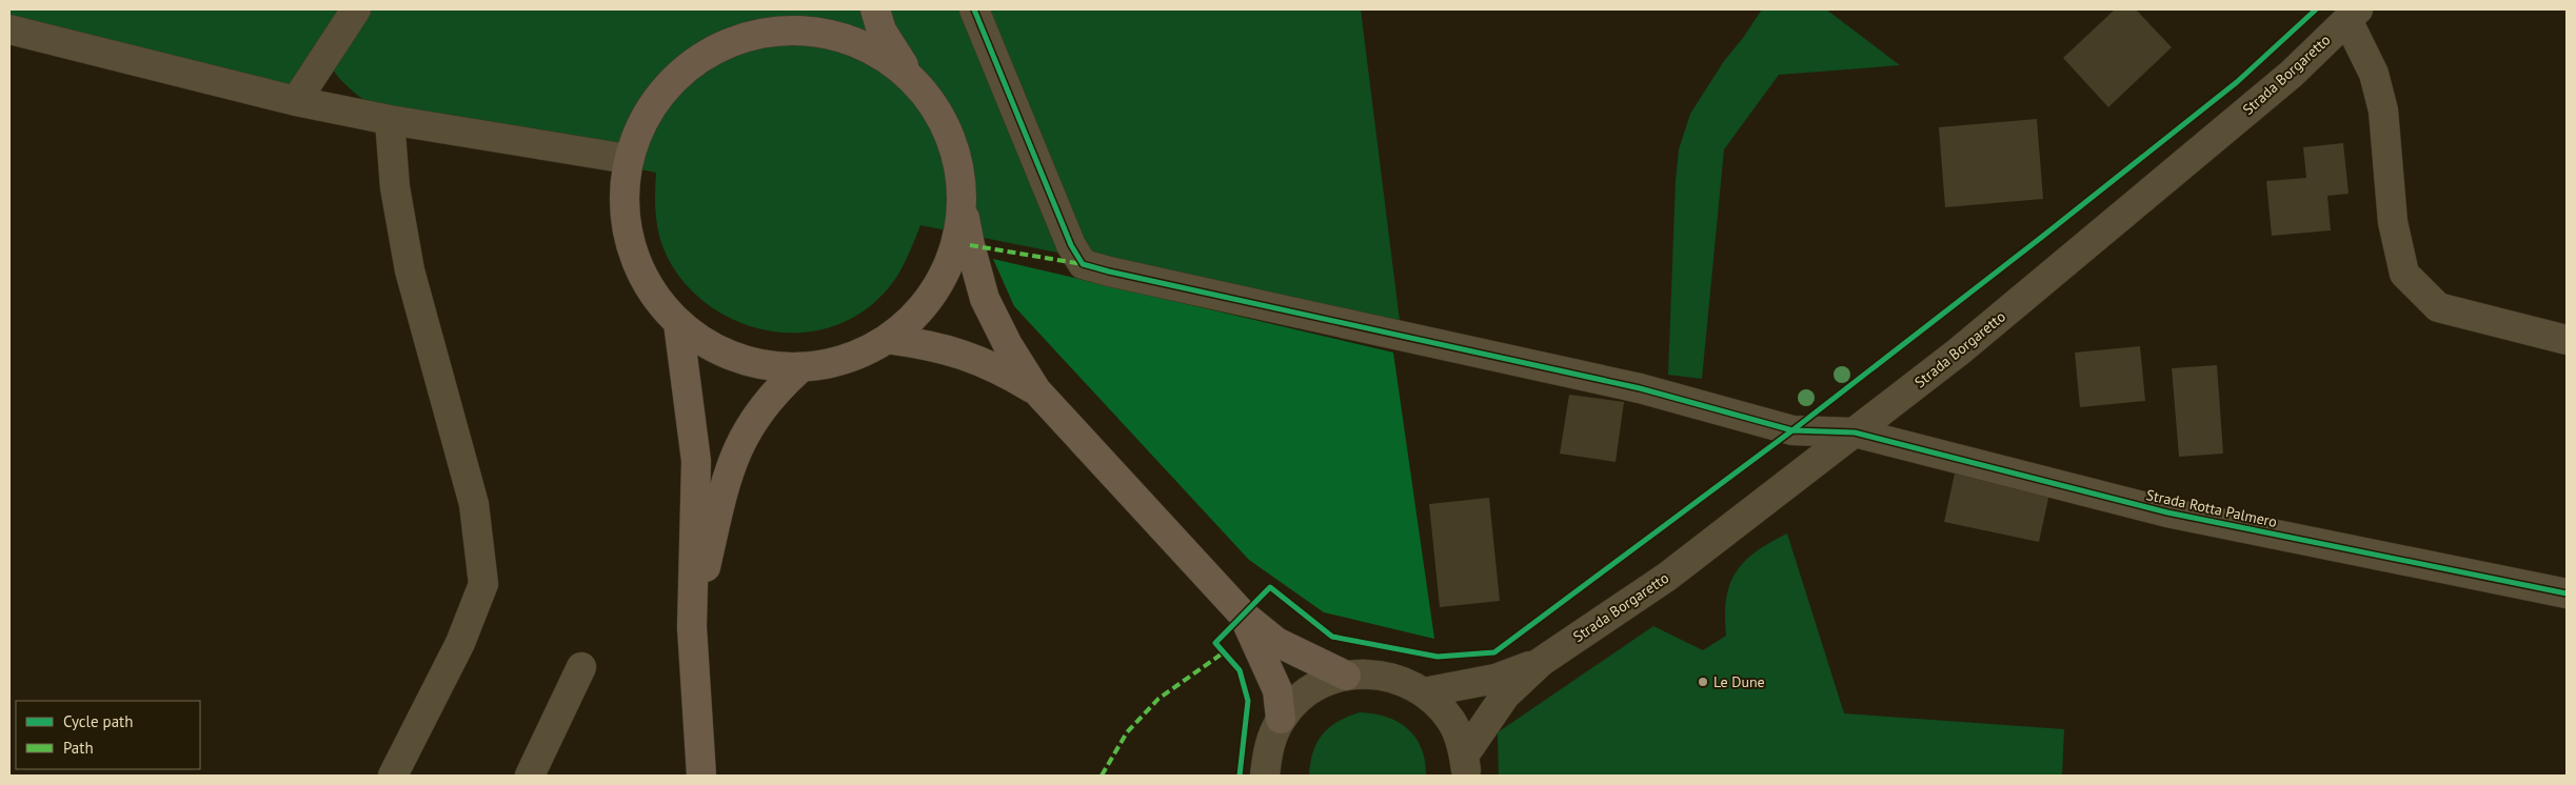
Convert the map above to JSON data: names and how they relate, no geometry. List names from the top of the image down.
{
  "streets": {
    "street": ["Strada Borgaretto", "Strada Rotta Palmero"]
  },
  "crossings": [
    ["Strada Borgaretto", "Strada Rotta Palmero"]
  ],
  "places": ["Le Dune"],
  "legend": ["Cycle path", "Path"]
}
